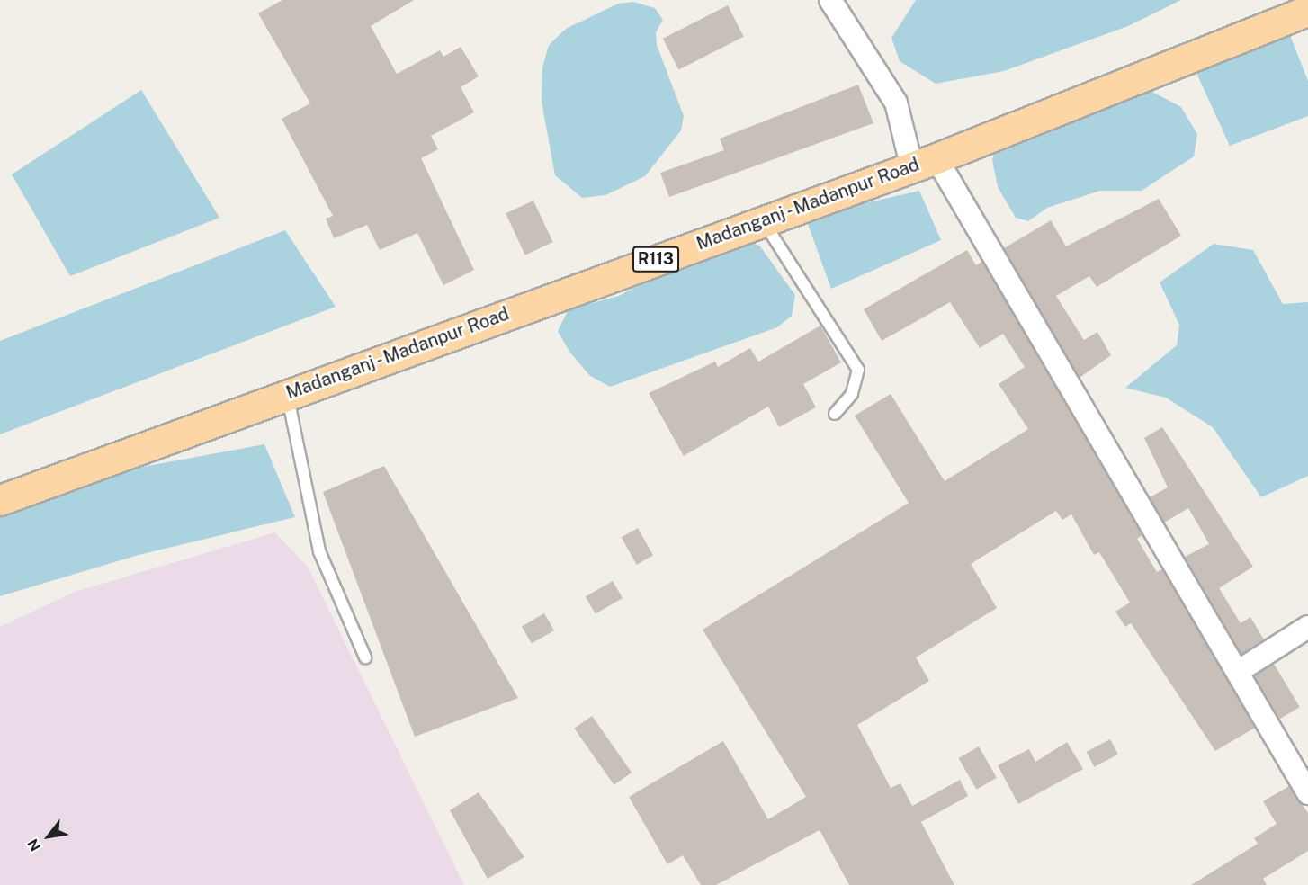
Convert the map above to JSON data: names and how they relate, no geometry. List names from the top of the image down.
{
  "streets": {
    "main road": ["Madanganj - Madanpur Road", "R113"]
  },
  "north": "bottom left"
}
